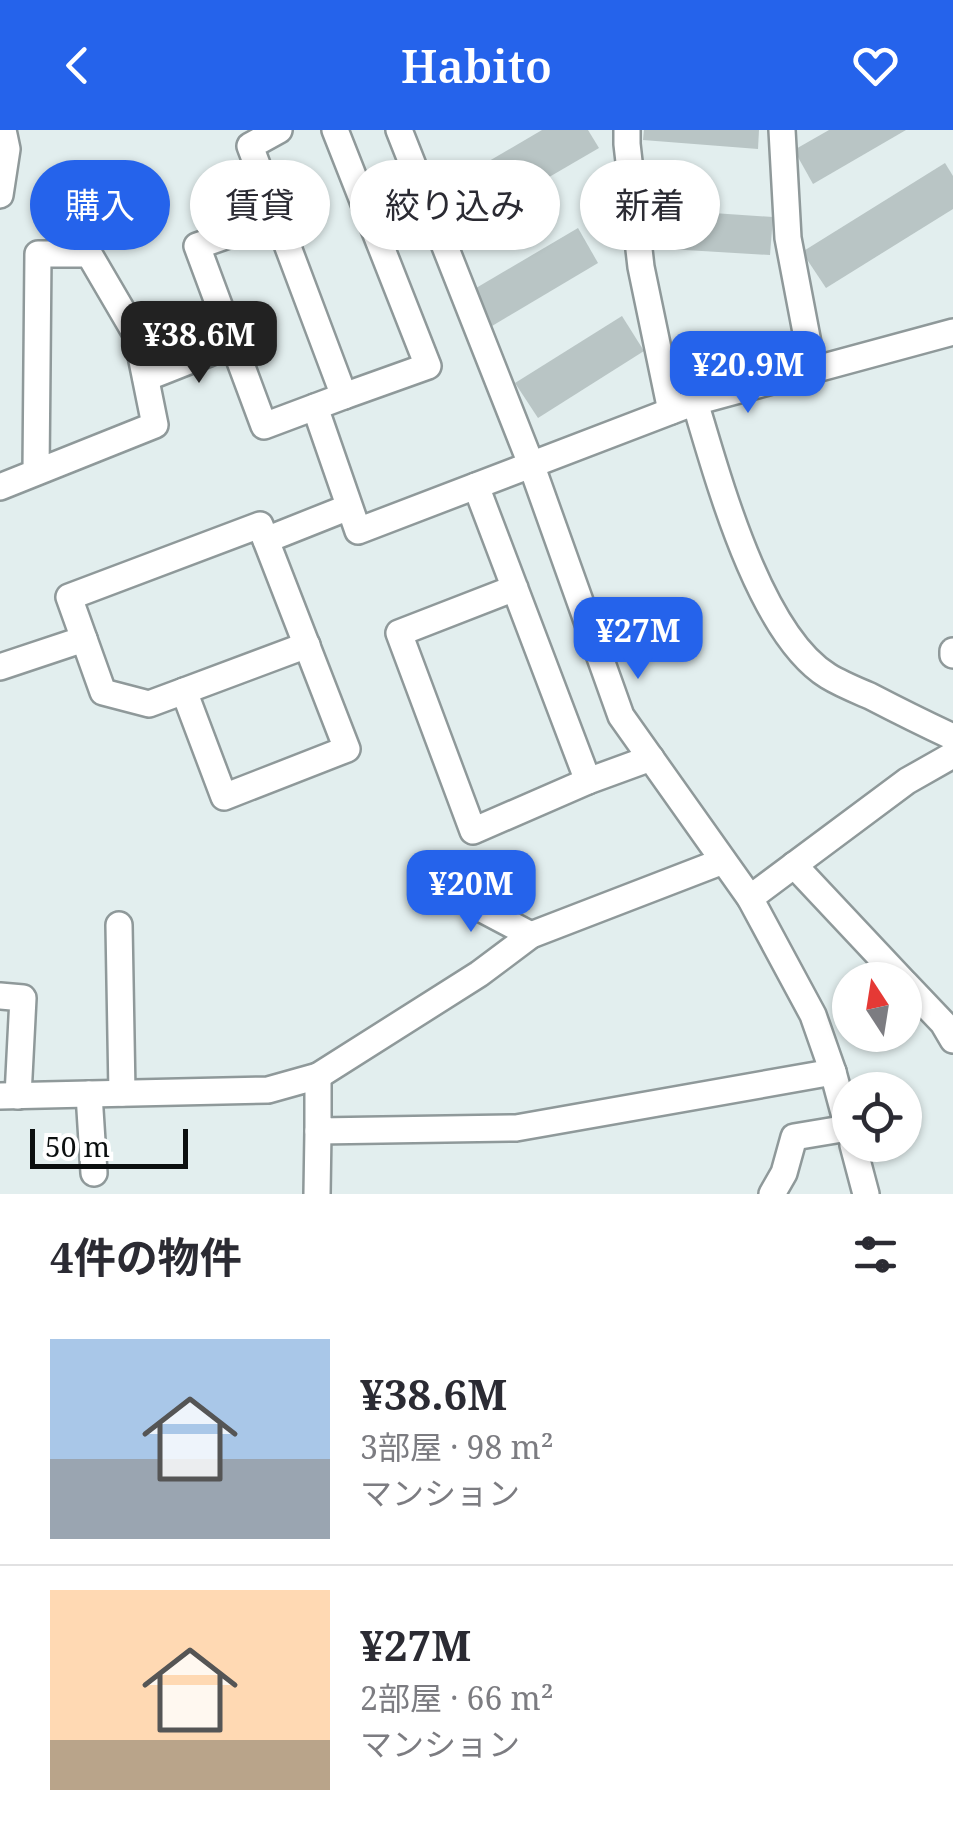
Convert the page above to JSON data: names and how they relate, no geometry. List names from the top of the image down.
{
  "scale_bar": "50 m",
  "north": "top",
  "page": {
    "header": "Habito",
    "chip": [
      "購入",
      "賃貸",
      "絞り込み",
      "新着"
    ],
    "price": [
      "¥38.6M",
      "¥20.9M",
      "¥27M",
      "¥20M"
    ],
    "scale": "50 m",
    "heading": "4件の物件",
    "list": [
      {
        "name": "¥38.6M",
        "note": "3部屋 · 98 m² · マンション"
      },
      {
        "name": "¥27M",
        "note": "2部屋 · 66 m² · マンション"
      }
    ]
  }
}
